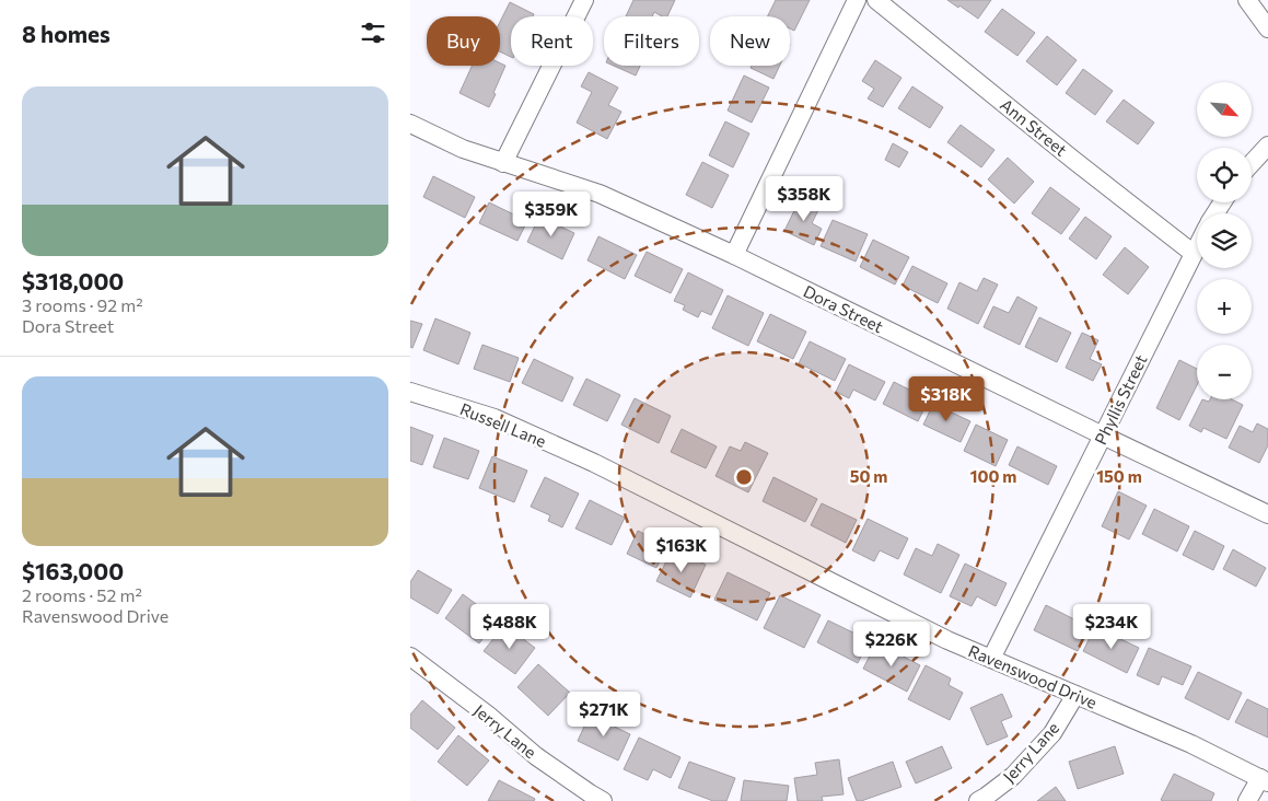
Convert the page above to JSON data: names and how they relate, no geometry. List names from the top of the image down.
{
  "streets": {
    "street": [
      "Ann Street",
      "Dora Street",
      "Phyllis Street",
      "Russell Lane",
      "Ravenswood Drive",
      "Jerry Lane"
    ]
  },
  "crossings": [
    ["Ann Street", "Phyllis Street"],
    ["Dora Street", "Phyllis Street"],
    ["Phyllis Street", "Ravenswood Drive"],
    ["Russell Lane", "Ravenswood Drive"],
    ["Ravenswood Drive", "Jerry Lane"]
  ],
  "north": "bottom right",
  "page": {
    "heading": "8 homes",
    "chip": [
      "Buy",
      "Rent",
      "Filters",
      "New"
    ],
    "list": [
      {
        "name": "$318,000",
        "note": "3 rooms · 92 m² · Dora Street"
      },
      {
        "name": "$163,000",
        "note": "2 rooms · 52 m² · Ravenswood Drive"
      }
    ],
    "map_buttons": ["+", "−"],
    "price": [
      "$358K",
      "$359K",
      "$318K",
      "$163K",
      "$488K",
      "$234K",
      "$226K",
      "$271K"
    ]
  },
  "rings": ["50 m", "100 m", "150 m"]
}
